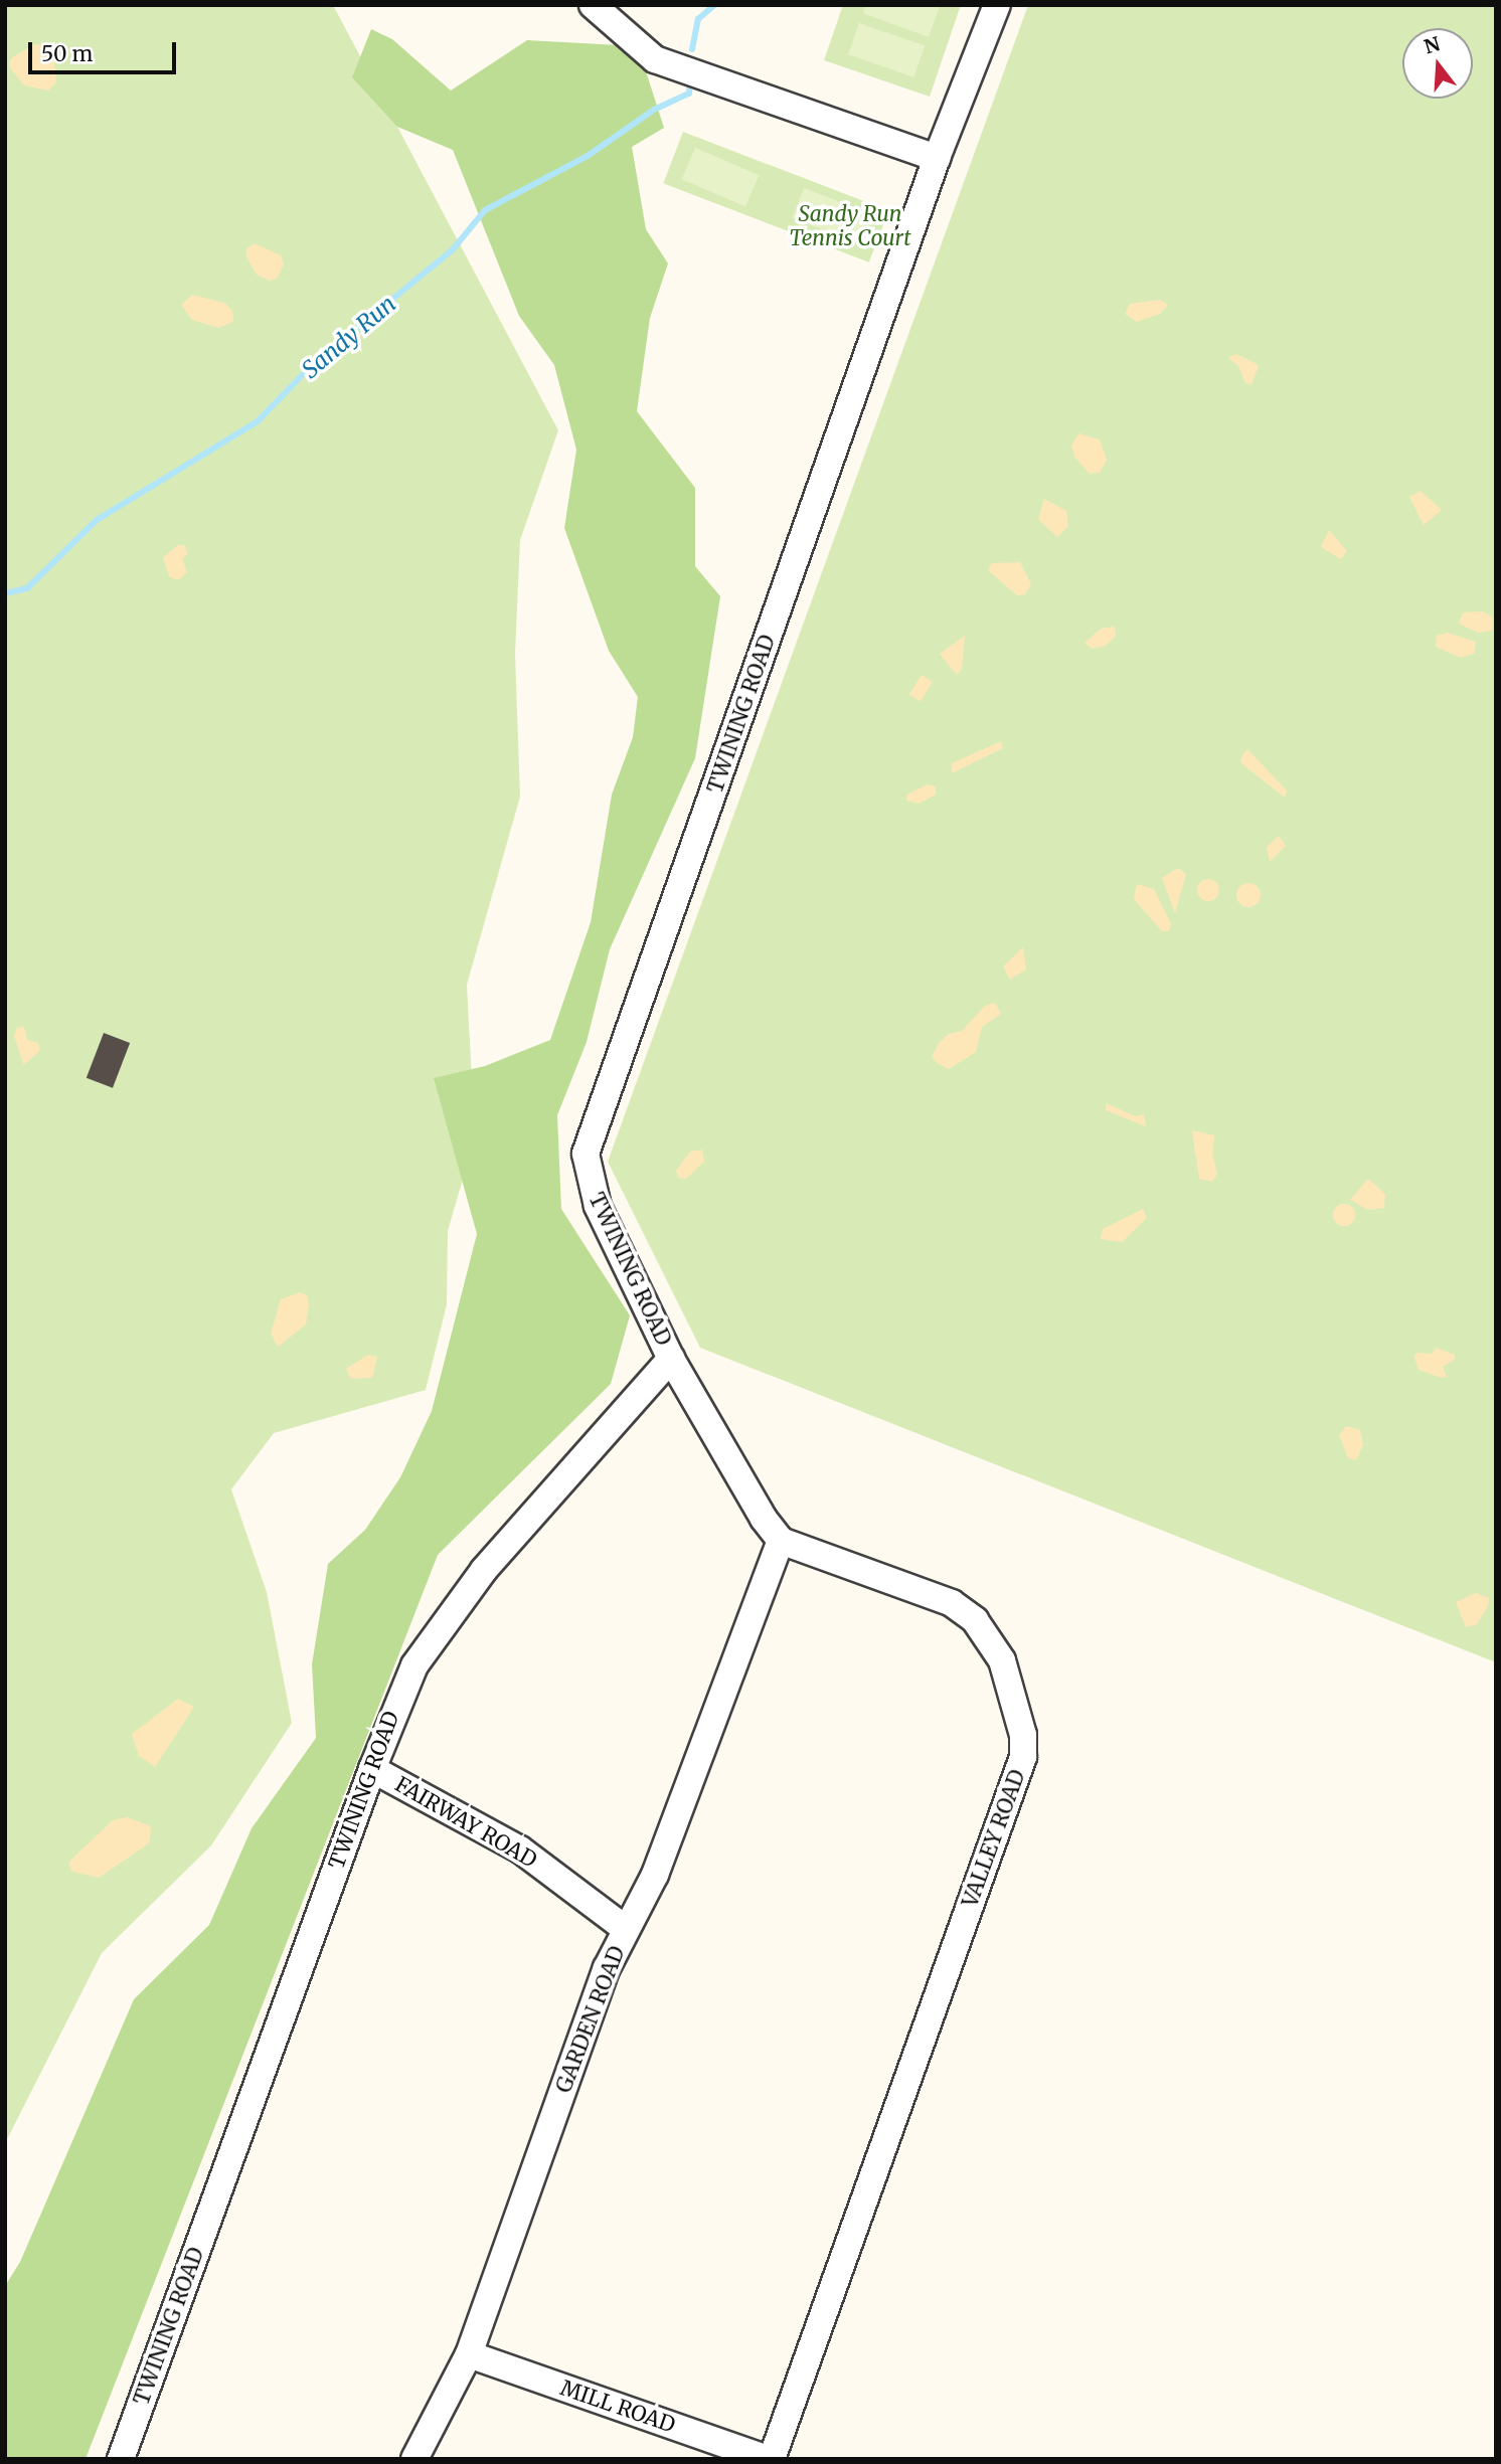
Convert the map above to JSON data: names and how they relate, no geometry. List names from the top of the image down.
{
  "streets": {
    "street": [
      "TWINING ROAD",
      "FAIRWAY ROAD",
      "VALLEY ROAD",
      "GARDEN ROAD",
      "MILL ROAD"
    ]
  },
  "crossings": [
    ["TWINING ROAD", "FAIRWAY ROAD"],
    ["FAIRWAY ROAD", "GARDEN ROAD"],
    ["VALLEY ROAD", "GARDEN ROAD"],
    ["VALLEY ROAD", "MILL ROAD"],
    ["GARDEN ROAD", "MILL ROAD"]
  ],
  "water": ["Sandy Run"],
  "parks": ["Sandy Run Tennis Court"],
  "scale_bar": "50 m",
  "north": "top"
}
